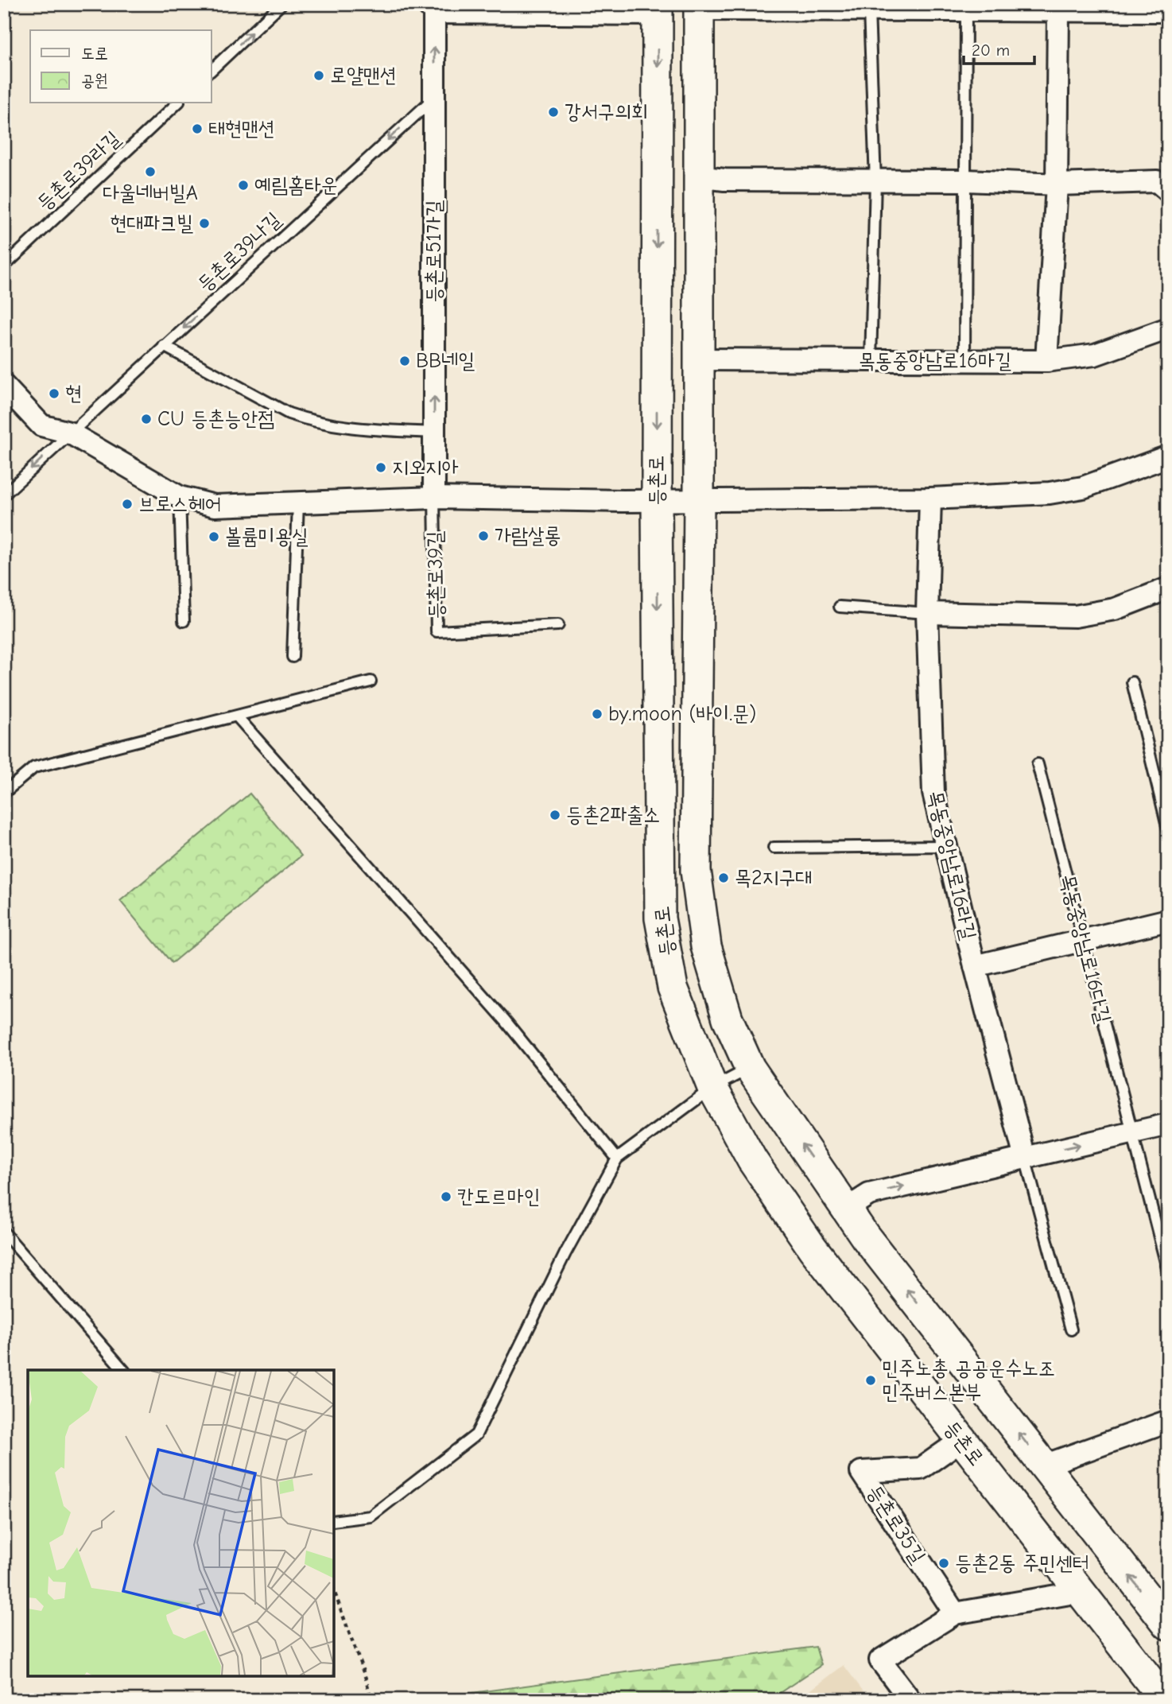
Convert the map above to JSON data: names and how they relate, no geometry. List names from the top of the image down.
{
  "streets": {
    "main road": ["등촌로"],
    "street": [
      "등촌로51가길",
      "목동중앙남로16마길",
      "목동중앙남로16라길",
      "등촌로35길"
    ],
    "lane": [
      "등촌로39라길",
      "등촌로39나길",
      "등촌로39길",
      "목동중앙남로16다길"
    ]
  },
  "crossings": [
    ["등촌로51가길", "등촌로39나길"],
    ["등촌로51가길", "등촌로39길"],
    ["목동중앙남로16마길", "등촌로"],
    ["등촌로", "등촌로35길"]
  ],
  "one_way": ["등촌로51가길", "등촌로39나길"],
  "places": [
    "로얄맨션",
    "강서구의회",
    "태현맨션",
    "다울네버빌A",
    "예림홈타운",
    "현대파크빌",
    "BB네일",
    "현",
    "CU 등촌능안점",
    "지오지아",
    "브로스헤어",
    "가람살롱",
    "볼륨미용실",
    "by.moon (바이.문)",
    "등촌2파출소",
    "목2지구대",
    "칸도르마인",
    "민주노총 공공운수노조 민주버스본부",
    "등촌2동 주민센터"
  ],
  "legend": ["도로", "공원"],
  "scale_bar": "20 m"
}
